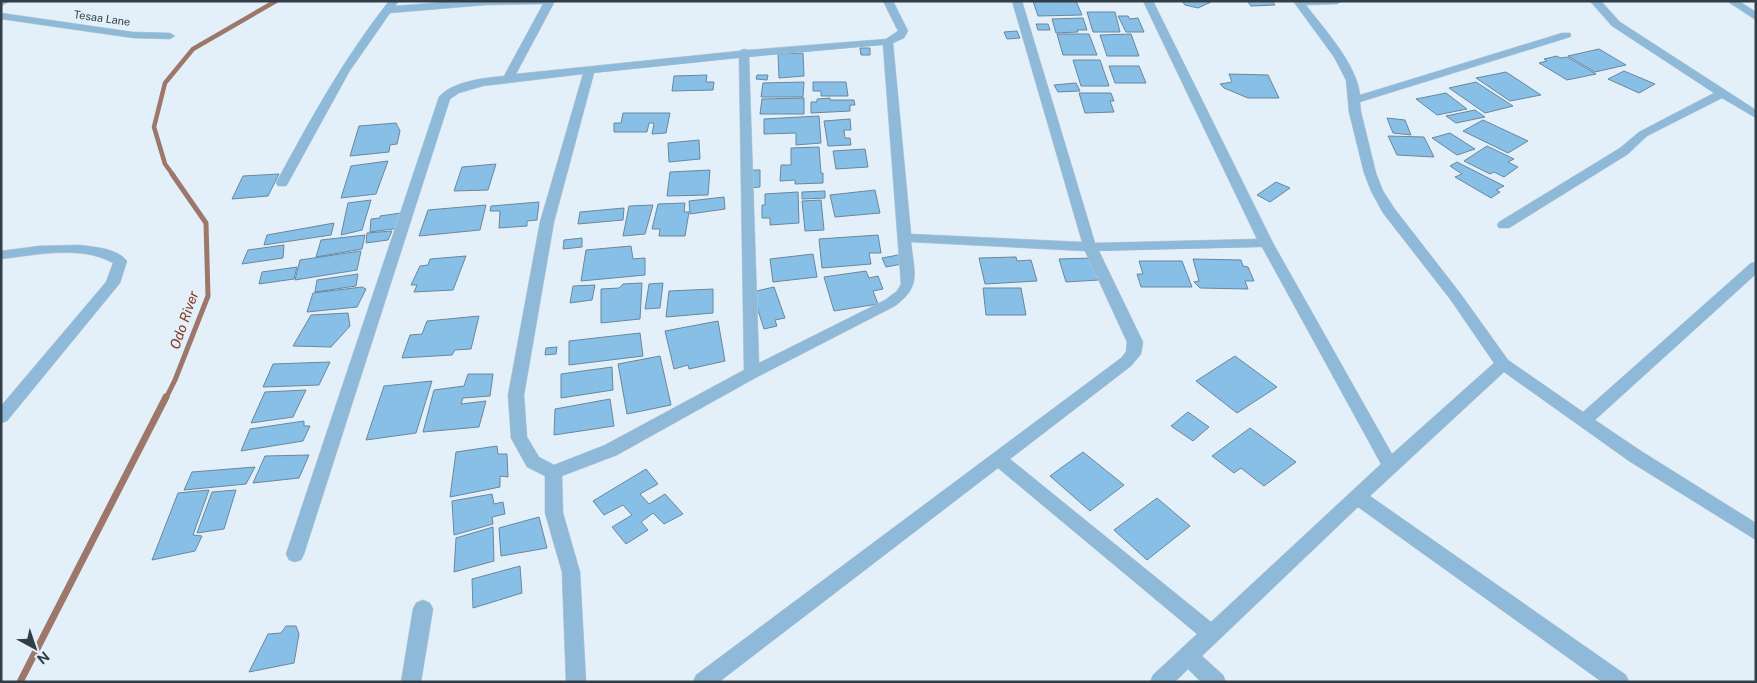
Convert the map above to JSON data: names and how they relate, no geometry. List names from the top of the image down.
{
  "streets": {
    "street": ["Tesaa Lane"]
  },
  "water": ["Odo River"],
  "north": "bottom right"
}
